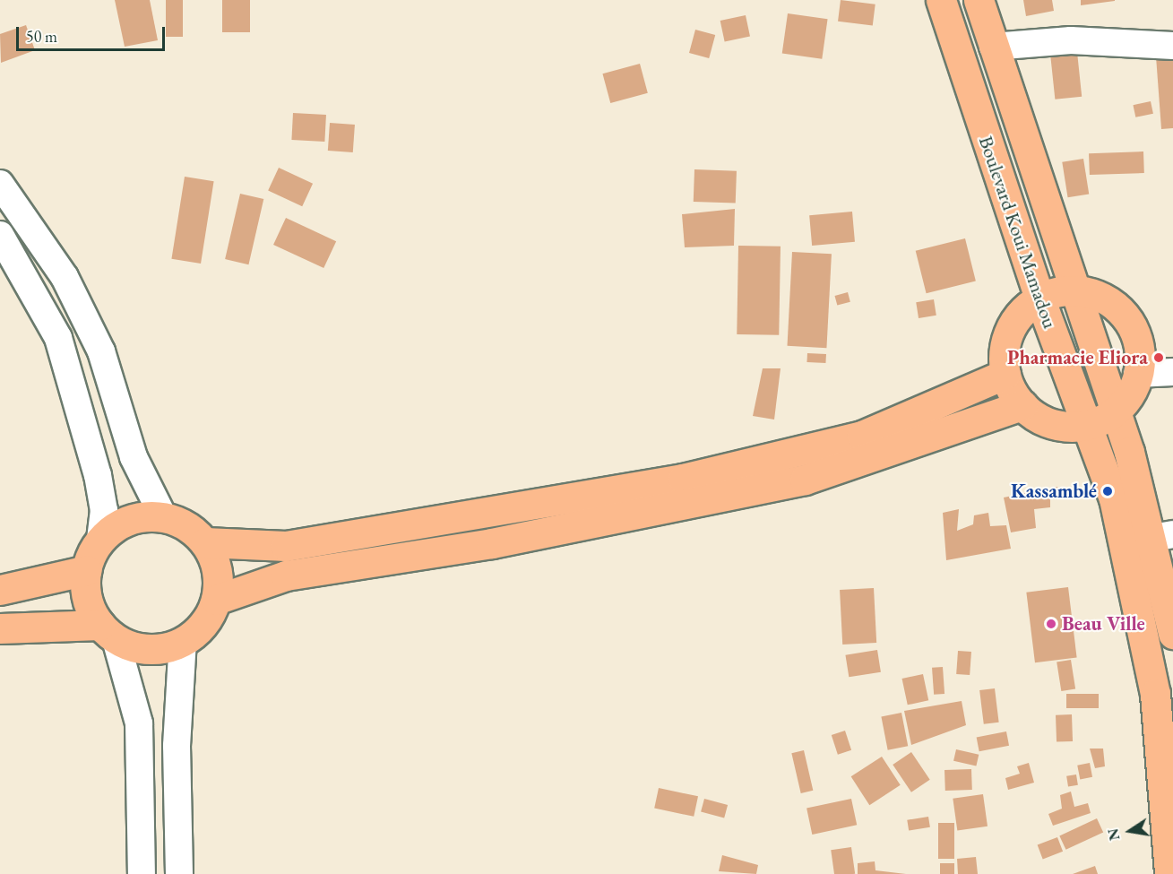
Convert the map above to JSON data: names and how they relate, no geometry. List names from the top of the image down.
{
  "streets": {
    "main road": ["Boulevard Koui Mamadou"]
  },
  "places": ["Pharmacie Eliora", "Kassamblé", "Beau Ville"],
  "scale_bar": "50 m",
  "north": "left"
}
